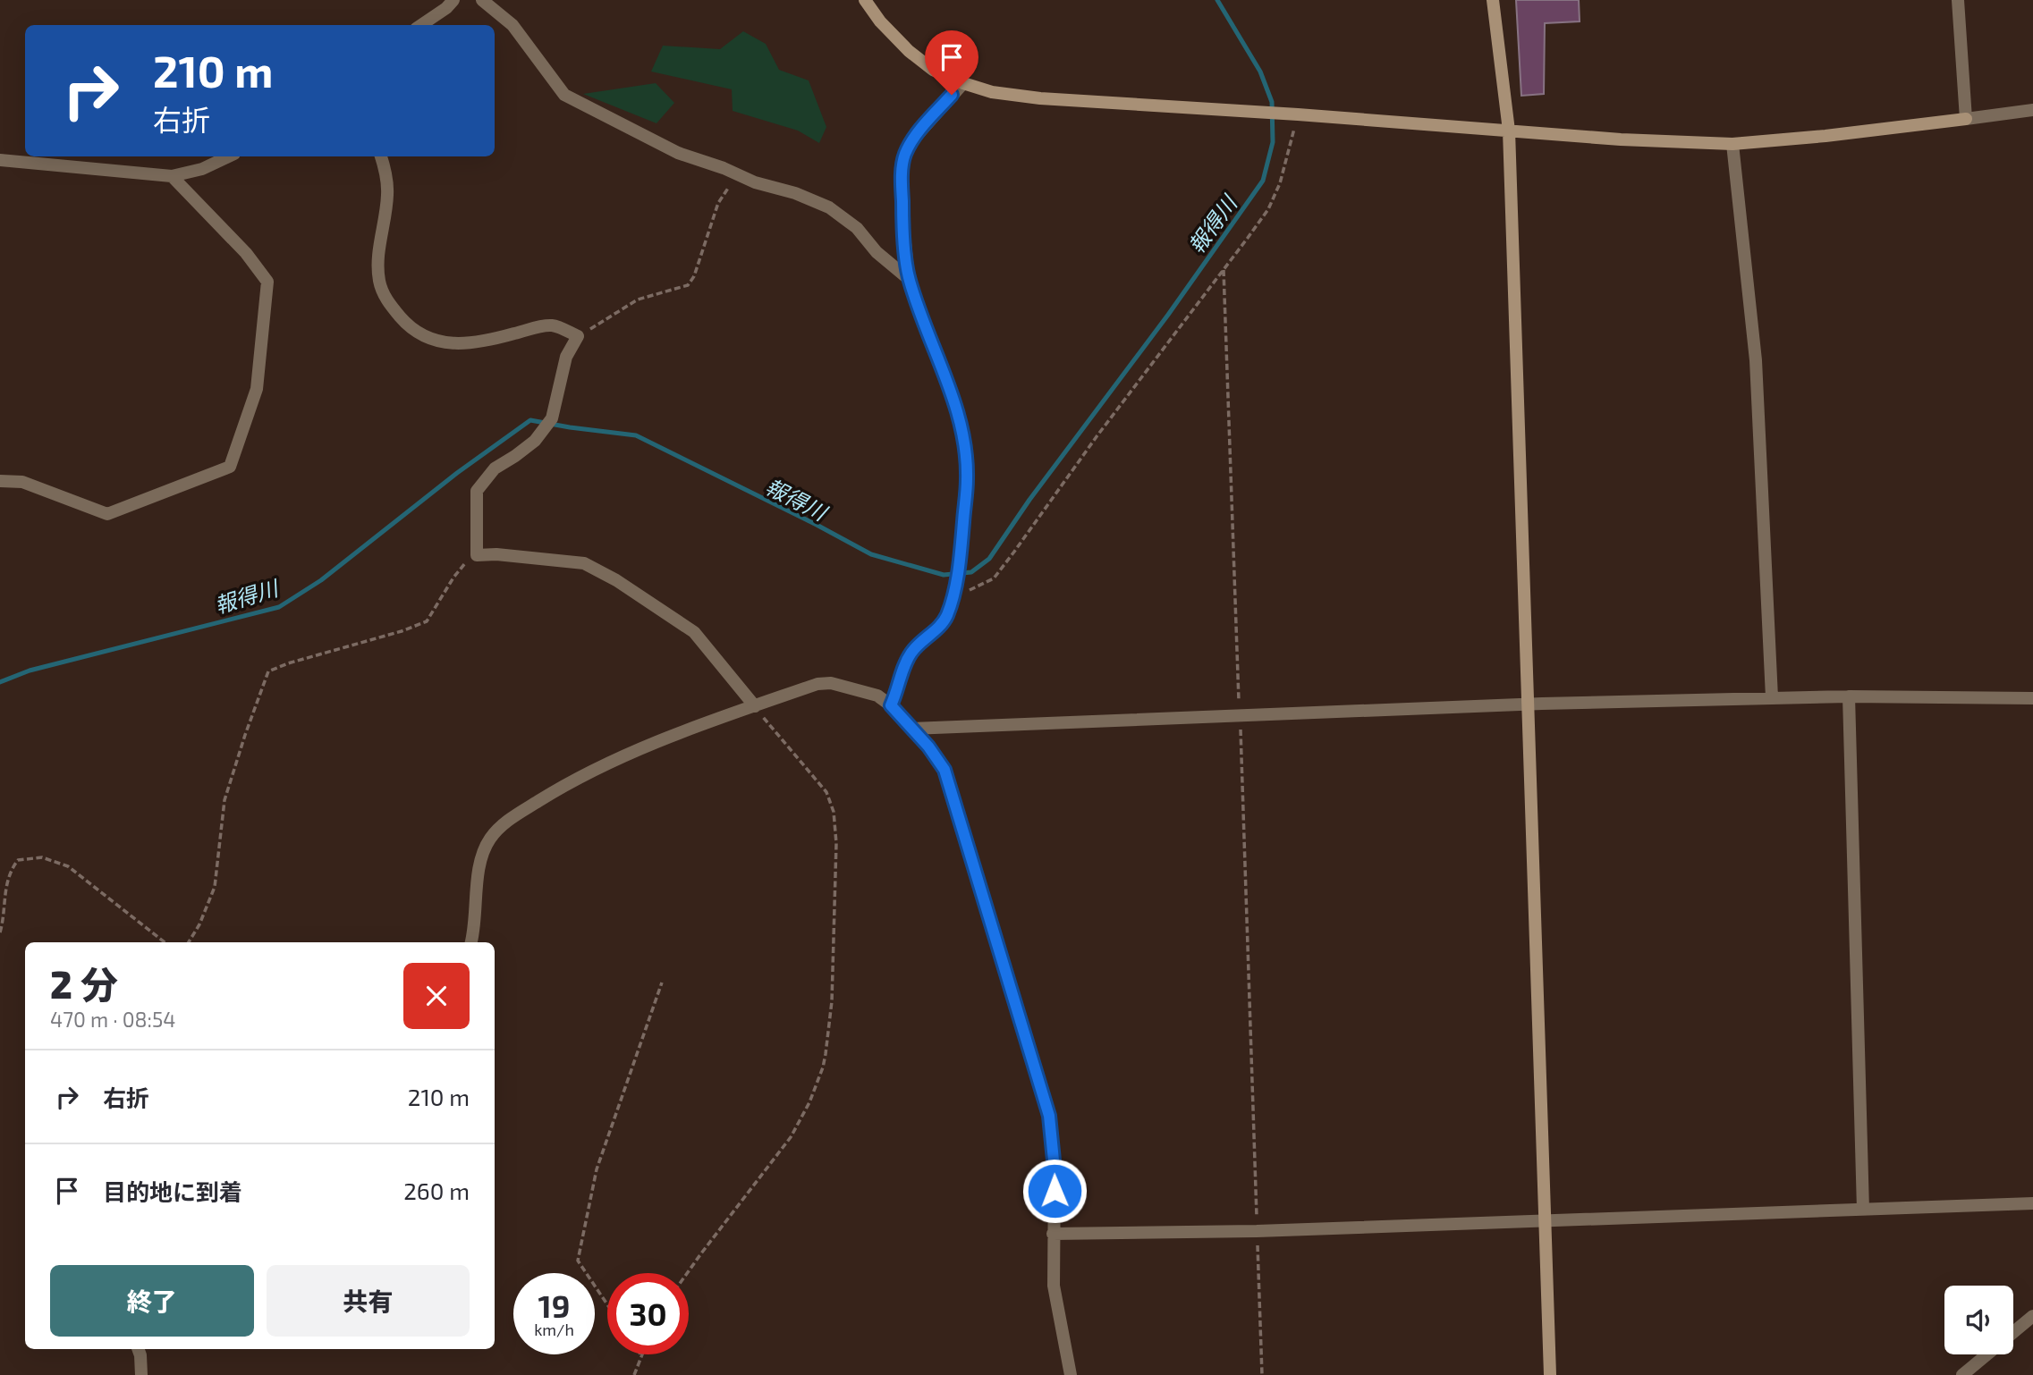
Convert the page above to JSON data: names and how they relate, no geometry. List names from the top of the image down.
{
  "water": ["報得川"],
  "page": {
    "turn": ["210 m", "右折"],
    "heading": ["2 分", "470 m · 08:54"],
    "list": [
      {
        "name": "右折",
        "value": "210 m"
      },
      {
        "name": "目的地に到着",
        "value": "260 m"
      }
    ],
    "buttons": ["終了", "共有"],
    "speed": "19 km/h",
    "limit": "30"
  }
}
